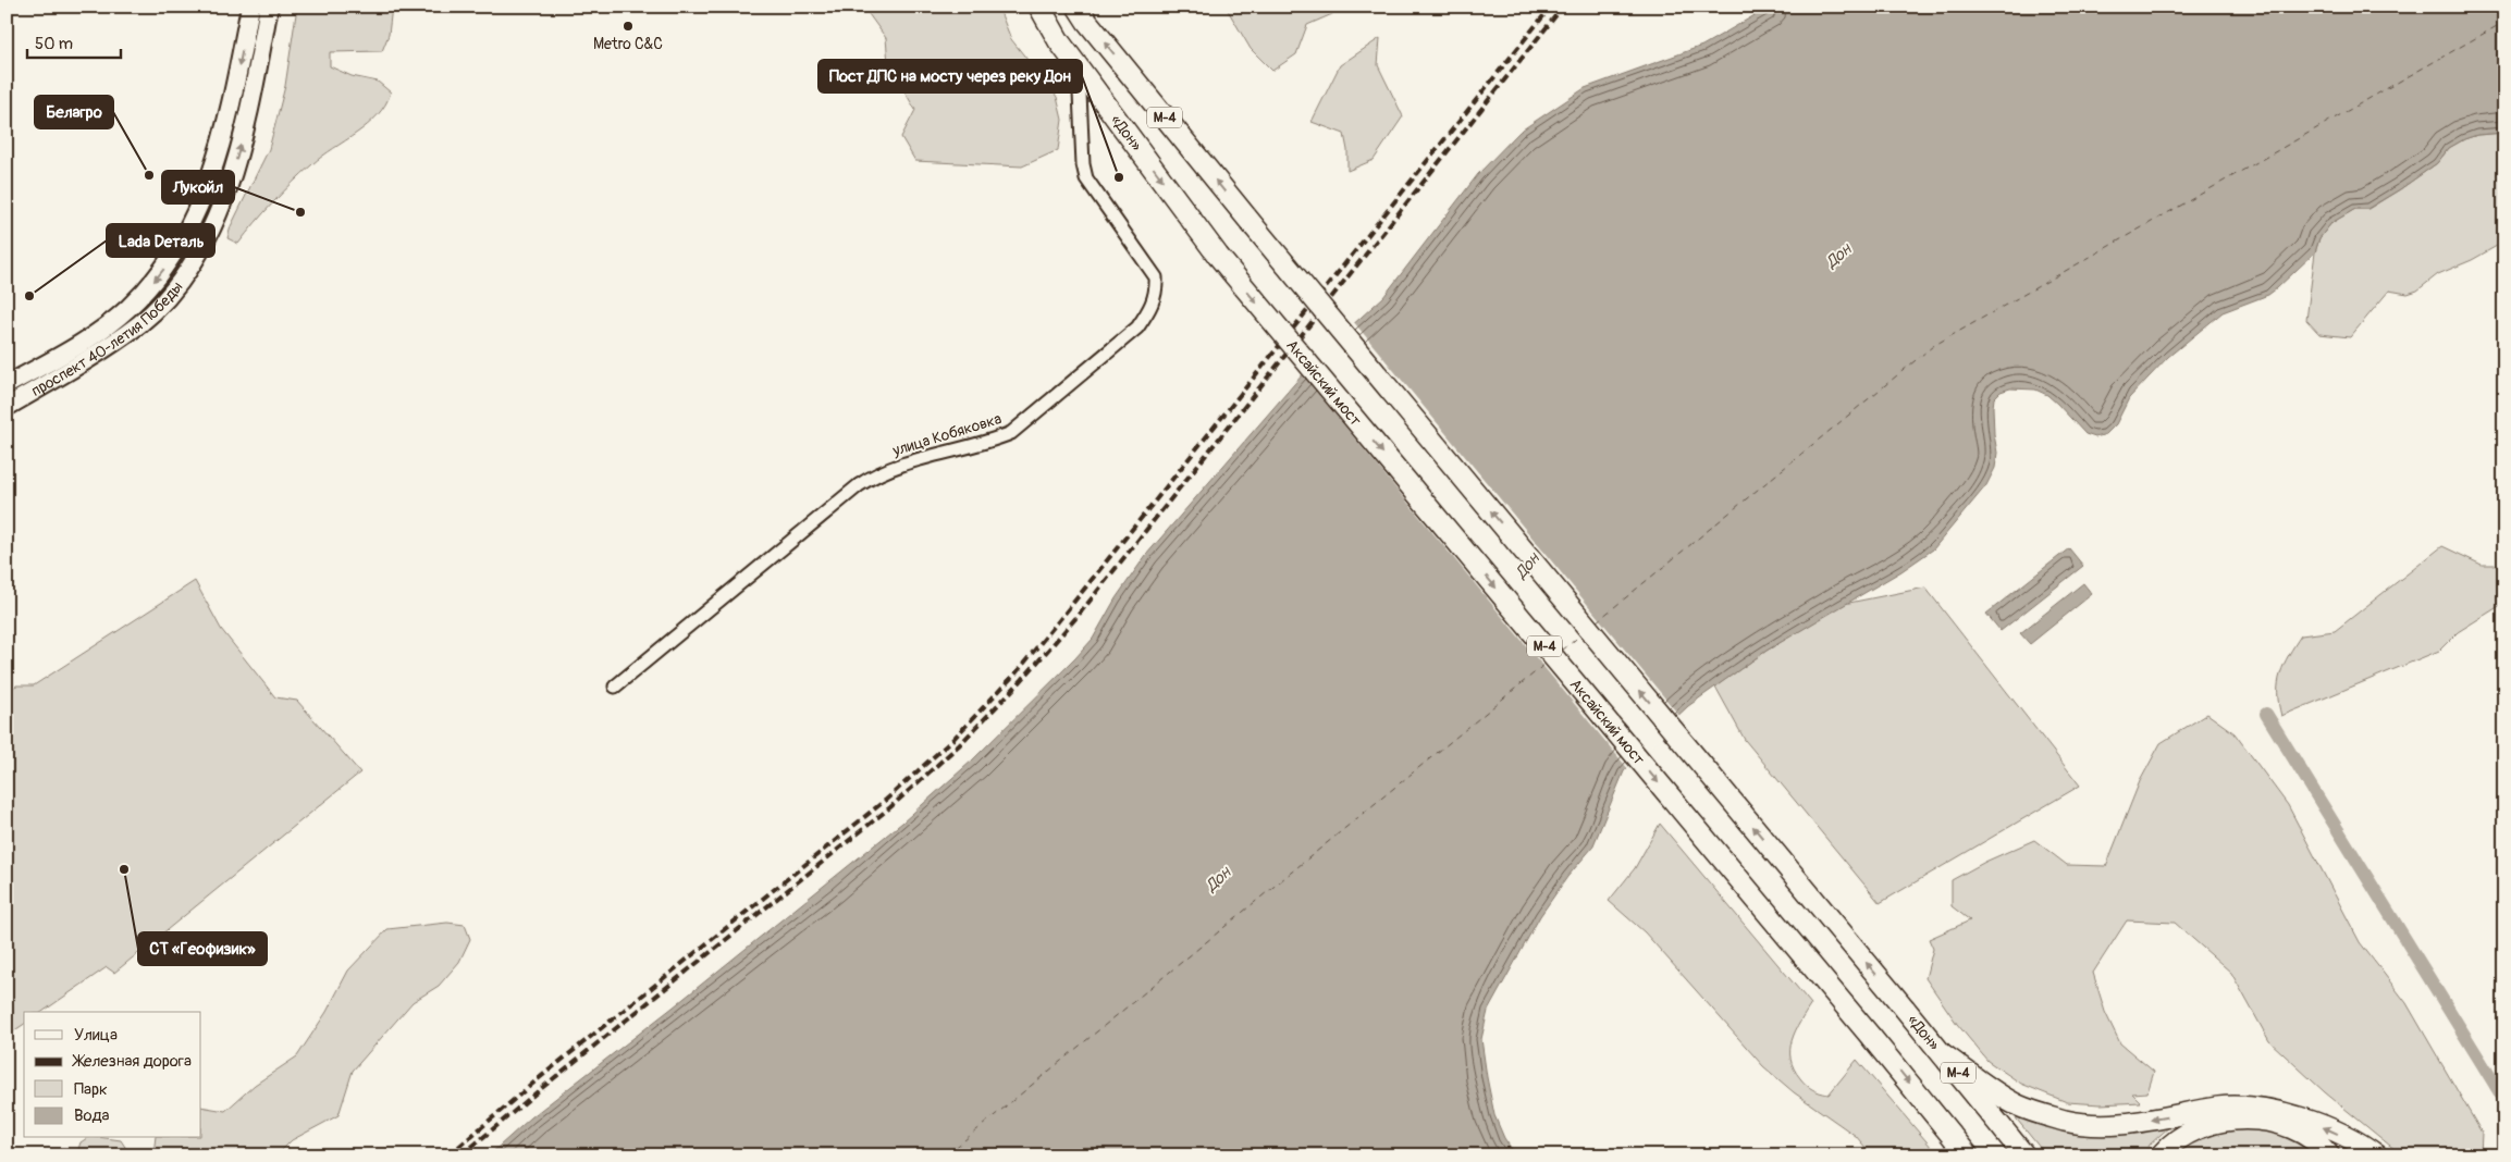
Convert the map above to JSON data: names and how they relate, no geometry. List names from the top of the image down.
{
  "streets": {
    "main road": [
      "М-4",
      "«Дон»",
      "проспект 40-летия Победы",
      "Аксайский мост"
    ],
    "street": ["улица Кобяковка"]
  },
  "crossings": [
    ["«Дон»", "Аксайский мост"],
    ["«Дон»", "улица Кобяковка"]
  ],
  "one_way": ["Аксайский мост"],
  "water": ["Дон"],
  "places": [
    "Metro C&C",
    "Белагро",
    "Пост ДПС на мосту через реку Дон",
    "Лукойл",
    "Lada Dеталь",
    "СТ «Геофизик»"
  ],
  "legend": [
    "Улица",
    "Железная дорога",
    "Парк",
    "Вода"
  ],
  "scale_bar": "50 m"
}
